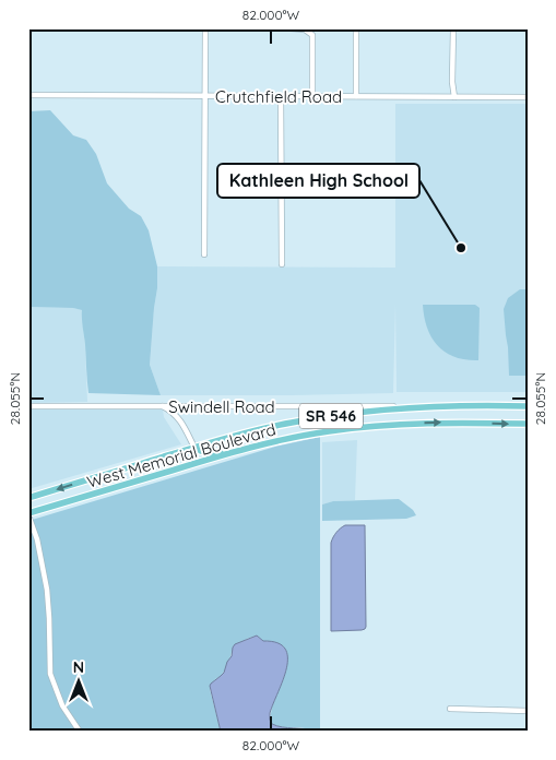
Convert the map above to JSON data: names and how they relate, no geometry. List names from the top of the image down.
{
  "streets": {
    "main road": ["SR 546", "West Memorial Boulevard"],
    "street": ["Crutchfield Road", "Swindell Road"]
  },
  "crossings": [
    ["Swindell Road", "West Memorial Boulevard"]
  ],
  "places": ["Kathleen High School"],
  "north": "top",
  "coordinates": ["82.000°W", "28.055°N"]
}
